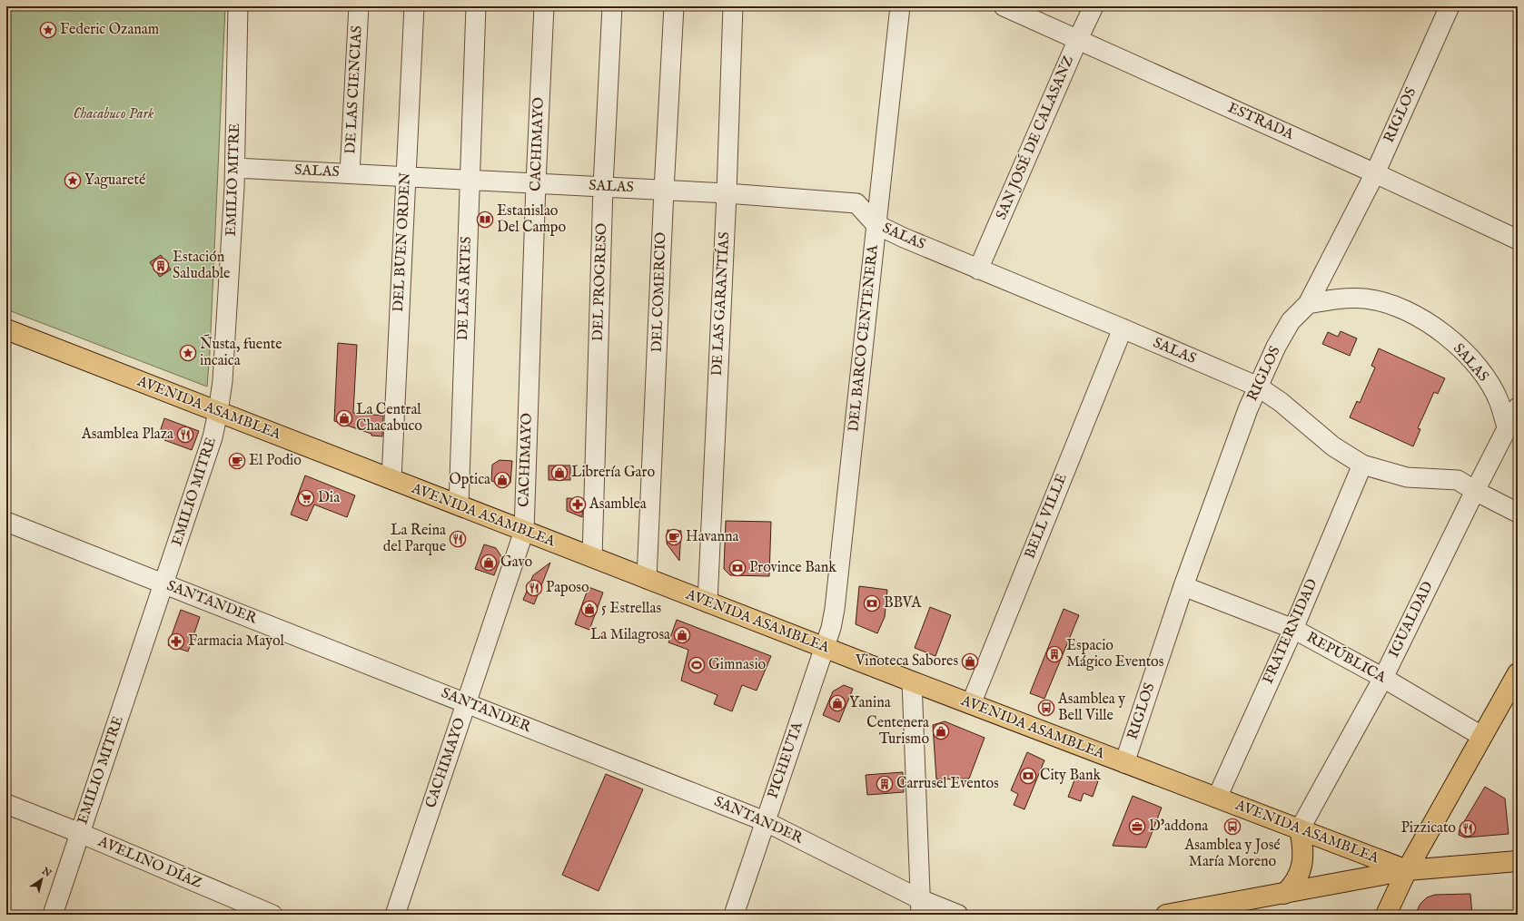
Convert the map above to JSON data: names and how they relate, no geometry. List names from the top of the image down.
{
  "streets": {
    "main road": ["AVENIDA ASAMBLEA"],
    "street": [
      "DE LAS CIENCIAS",
      "RIGLOS",
      "ESTRADA",
      "SAN JOSÉ DE CALASANZ",
      "CACHIMAYO",
      "SALAS",
      "EMILIO MITRE",
      "DEL BUEN ORDEN",
      "DEL PROGRESO",
      "DE LAS ARTES",
      "DEL COMERCIO",
      "DE LAS GARANTÍAS",
      "DEL BARCO CENTENERA",
      "BELL VILLE",
      "SANTANDER",
      "IGUALDAD",
      "FRATERNIDAD",
      "REPÚBLICA",
      "PICHEUTA",
      "AVELINO DÍAZ"
    ]
  },
  "crossings": [
    ["DE LAS CIENCIAS", "SALAS"],
    ["RIGLOS", "ESTRADA"],
    ["RIGLOS", "SALAS"],
    ["RIGLOS", "AVENIDA ASAMBLEA"],
    ["RIGLOS", "REPÚBLICA"],
    ["ESTRADA", "SAN JOSÉ DE CALASANZ"],
    ["SAN JOSÉ DE CALASANZ", "SALAS"],
    ["CACHIMAYO", "SALAS"],
    ["CACHIMAYO", "AVENIDA ASAMBLEA"],
    ["CACHIMAYO", "SANTANDER"],
    ["SALAS", "EMILIO MITRE"],
    ["SALAS", "DEL BUEN ORDEN"],
    ["SALAS", "DEL PROGRESO"],
    ["SALAS", "DE LAS ARTES"],
    ["SALAS", "DEL COMERCIO"],
    ["SALAS", "DE LAS GARANTÍAS"],
    ["SALAS", "DEL BARCO CENTENERA"],
    ["SALAS", "BELL VILLE"],
    ["SALAS", "IGUALDAD"],
    ["SALAS", "FRATERNIDAD"],
    ["EMILIO MITRE", "AVENIDA ASAMBLEA"],
    ["EMILIO MITRE", "SANTANDER"],
    ["EMILIO MITRE", "AVELINO DÍAZ"],
    ["DEL BUEN ORDEN", "AVENIDA ASAMBLEA"],
    ["DEL PROGRESO", "AVENIDA ASAMBLEA"],
    ["DE LAS ARTES", "AVENIDA ASAMBLEA"],
    ["DEL COMERCIO", "AVENIDA ASAMBLEA"],
    ["DE LAS GARANTÍAS", "AVENIDA ASAMBLEA"],
    ["DEL BARCO CENTENERA", "AVENIDA ASAMBLEA"],
    ["DEL BARCO CENTENERA", "PICHEUTA"],
    ["AVENIDA ASAMBLEA", "BELL VILLE"],
    ["AVENIDA ASAMBLEA", "IGUALDAD"],
    ["AVENIDA ASAMBLEA", "FRATERNIDAD"],
    ["AVENIDA ASAMBLEA", "PICHEUTA"],
    ["SANTANDER", "PICHEUTA"],
    ["IGUALDAD", "REPÚBLICA"],
    ["FRATERNIDAD", "REPÚBLICA"]
  ],
  "parks": ["Chacabuco Park"],
  "places": {
    "place": ["Federic Ozanam", "Yaguareté", "Ñusta, fuente incaica"],
    "library": ["Estanislao Del Campo"],
    "building": ["Estación Saludable", "Espacio Mágico Eventos", "Carrusel Eventos"],
    "shop": [
      "La Central Chacabuco",
      "Librería Garo",
      "Optica",
      "Gavo",
      "5 Estrellas",
      "La Milagrosa",
      "Vinoteca Sabores",
      "Yanina",
      "Centenera Turismo"
    ],
    "restaurant": [
      "Asamblea Plaza",
      "La Reina del Parque",
      "Paposo",
      "Pizzicato"
    ],
    "cafe": ["El Podio", "Havanna"],
    "supermarket": ["Dia"],
    "pharmacy": ["Asamblea", "Farmacia Mayol"],
    "bank": ["Province Bank", "BBVA", "City Bank"],
    "sports": ["Gimnasio"],
    "bus stop": ["Asamblea y Bell Ville", "Asamblea y José María Moreno"],
    "office": ["D'addona"]
  },
  "north": "top right"
}
